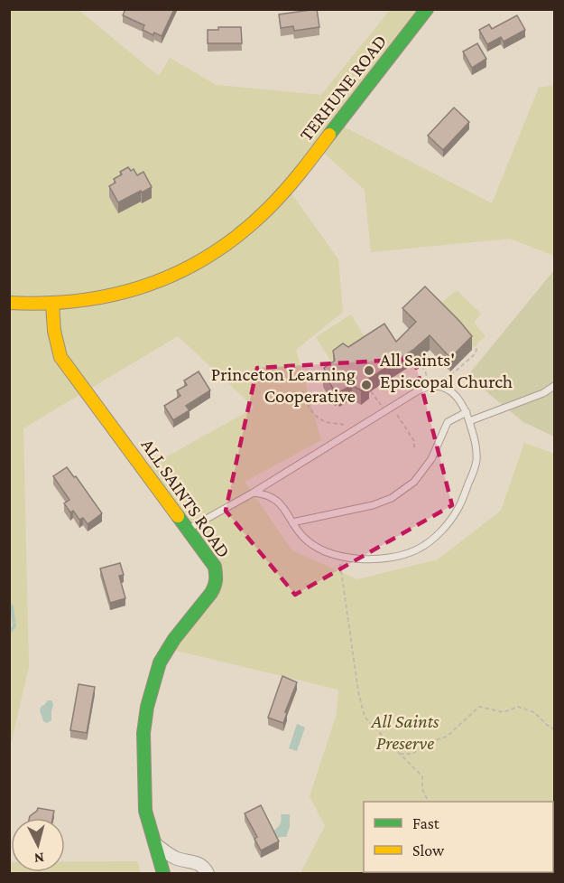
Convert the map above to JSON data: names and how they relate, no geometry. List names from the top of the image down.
{
  "streets": {
    "street": ["TERHUNE ROAD", "ALL SAINTS ROAD"]
  },
  "crossings": [
    ["TERHUNE ROAD", "ALL SAINTS ROAD"]
  ],
  "parks": ["All Saints Preserve"],
  "places": ["All Saints' Episcopal Church", "Princeton Learning Cooperative"],
  "legend": ["Fast", "Slow"],
  "north": "bottom"
}
